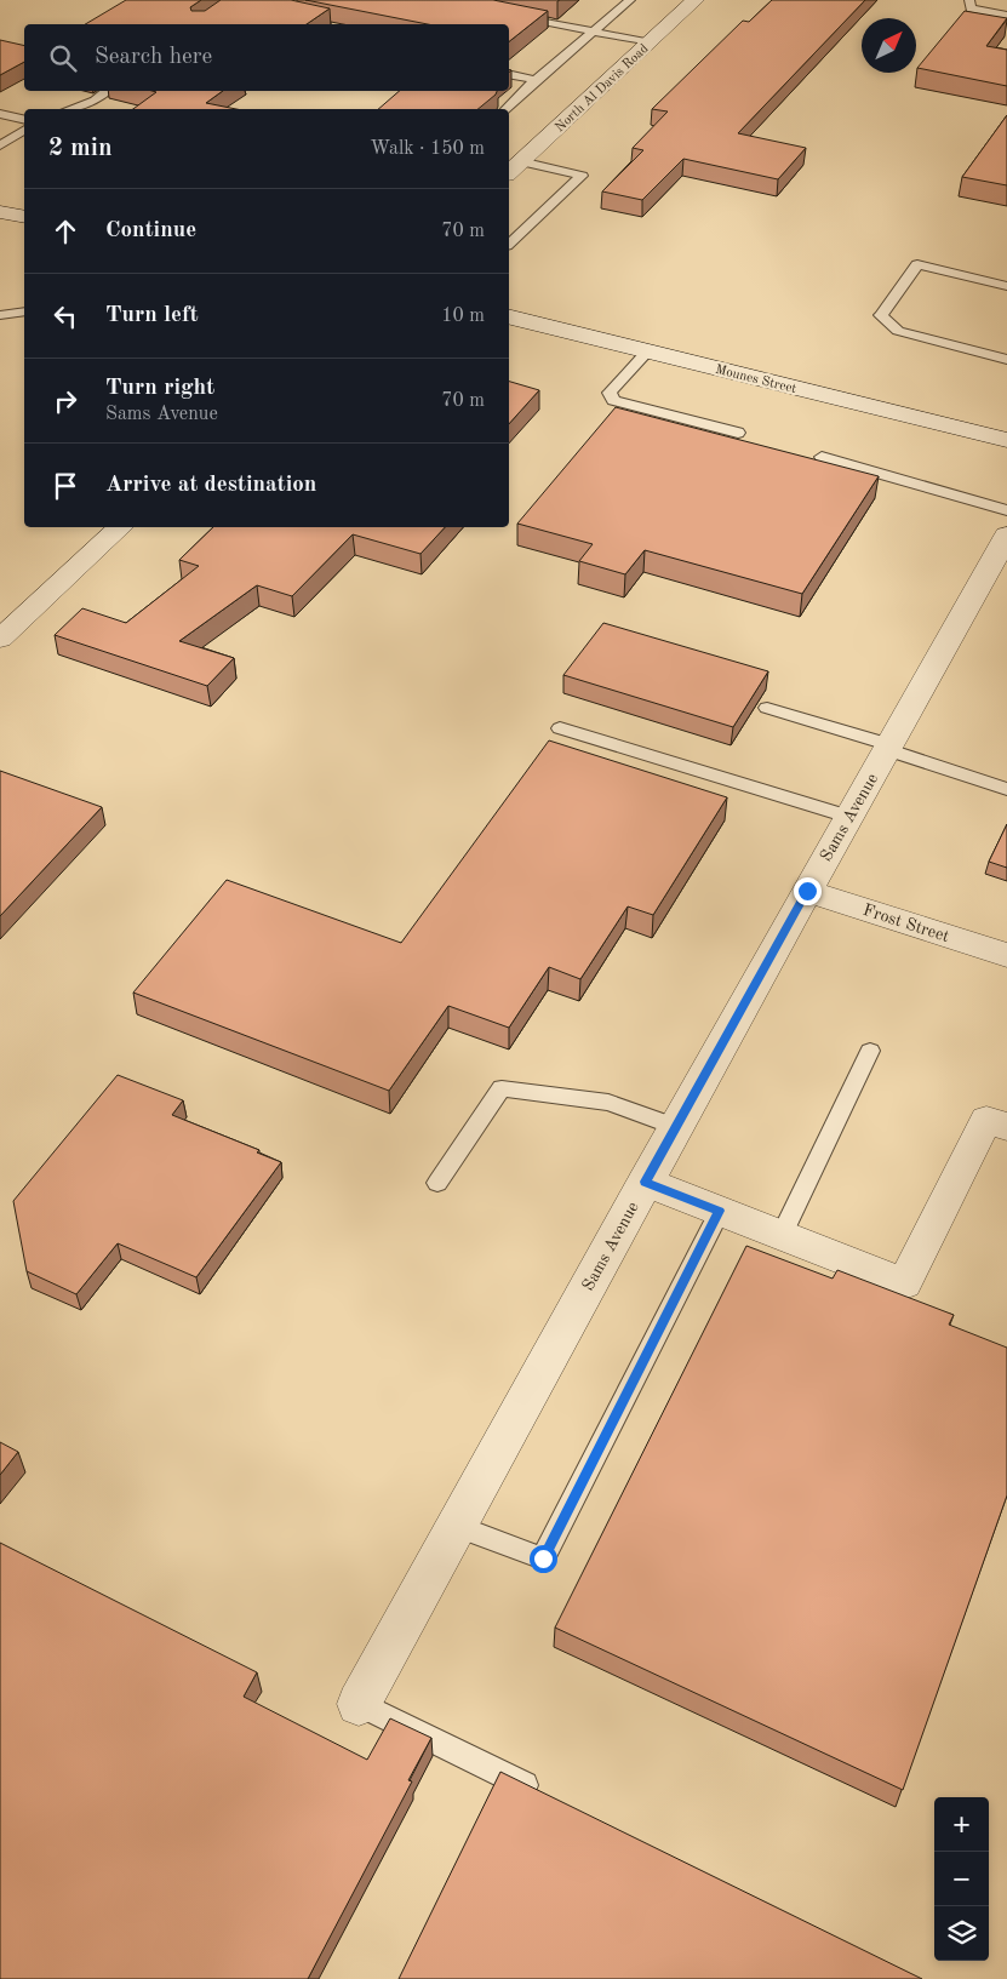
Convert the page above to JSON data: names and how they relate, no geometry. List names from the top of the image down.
{
  "streets": {
    "street": [
      "North Al Davis Road",
      "Mounes Street",
      "Sams Avenue",
      "Frost Street"
    ]
  },
  "crossings": [
    ["Sams Avenue", "Frost Street"]
  ],
  "north": "top right",
  "page": {
    "search": "Search here",
    "heading": ["2 min", "Walk · 150 m"],
    "list": [
      ["Continue", "70 m"],
      ["Turn left", "10 m"],
      ["Turn right", "Sams Avenue", "70 m"],
      "Arrive at destination"
    ],
    "map_buttons": ["+", "−"]
  }
}
